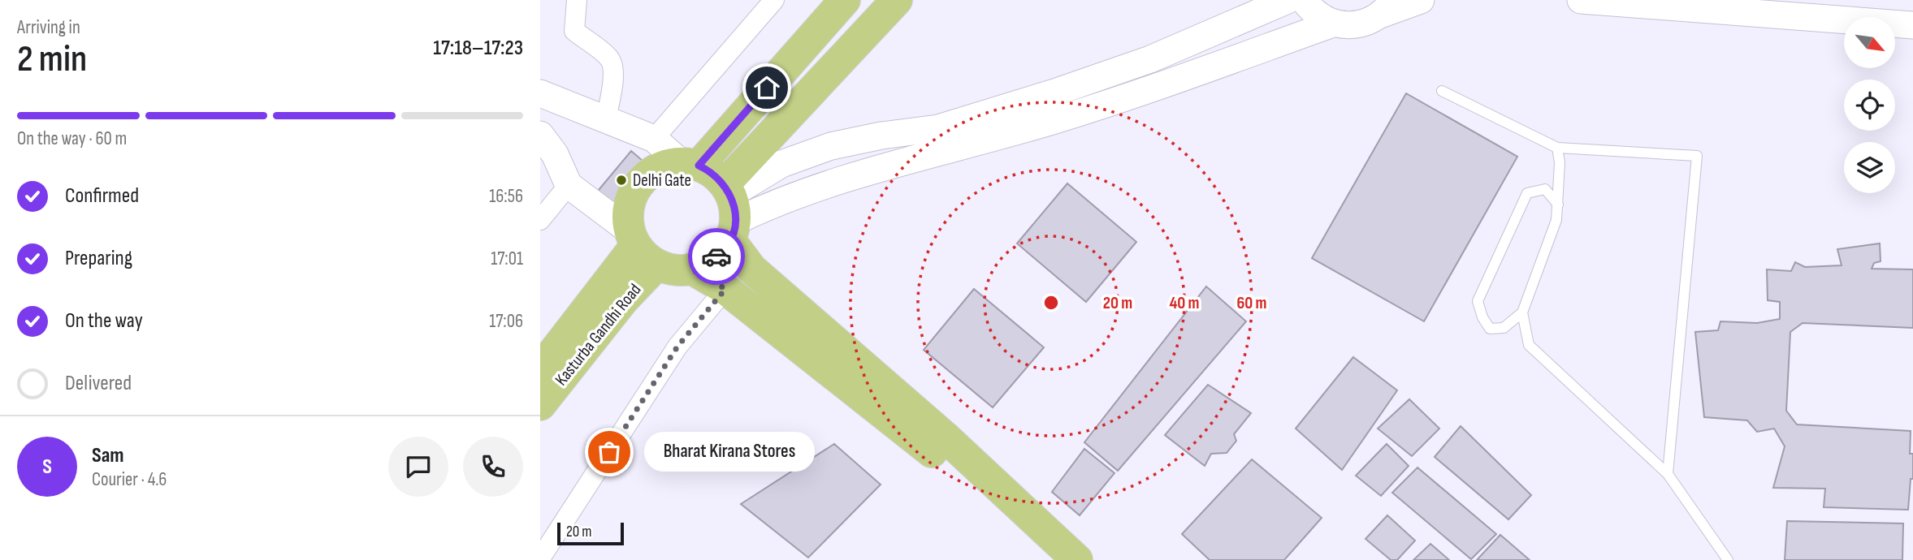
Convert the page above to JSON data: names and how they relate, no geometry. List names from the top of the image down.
{
  "streets": {
    "main road": ["Kasturba Gandhi Road"]
  },
  "places": ["Delhi Gate", "Bharat Kirana Stores"],
  "scale_bar": "20 m",
  "north": "bottom right",
  "page": {
    "heading": ["2 min", "Arriving in", "17:18–17:23"],
    "panel": ["Sam", "Courier · 4.6"],
    "bar": "On the way · 60 m",
    "list": [
      ["Confirmed", "16:56"],
      ["Preparing", "17:01"],
      ["On the way", "17:06"],
      "Delivered"
    ],
    "bubble": "Bharat Kirana Stores",
    "round": "S",
    "scale": "20 m"
  },
  "rings": ["20 m", "40 m", "60 m"]
}
